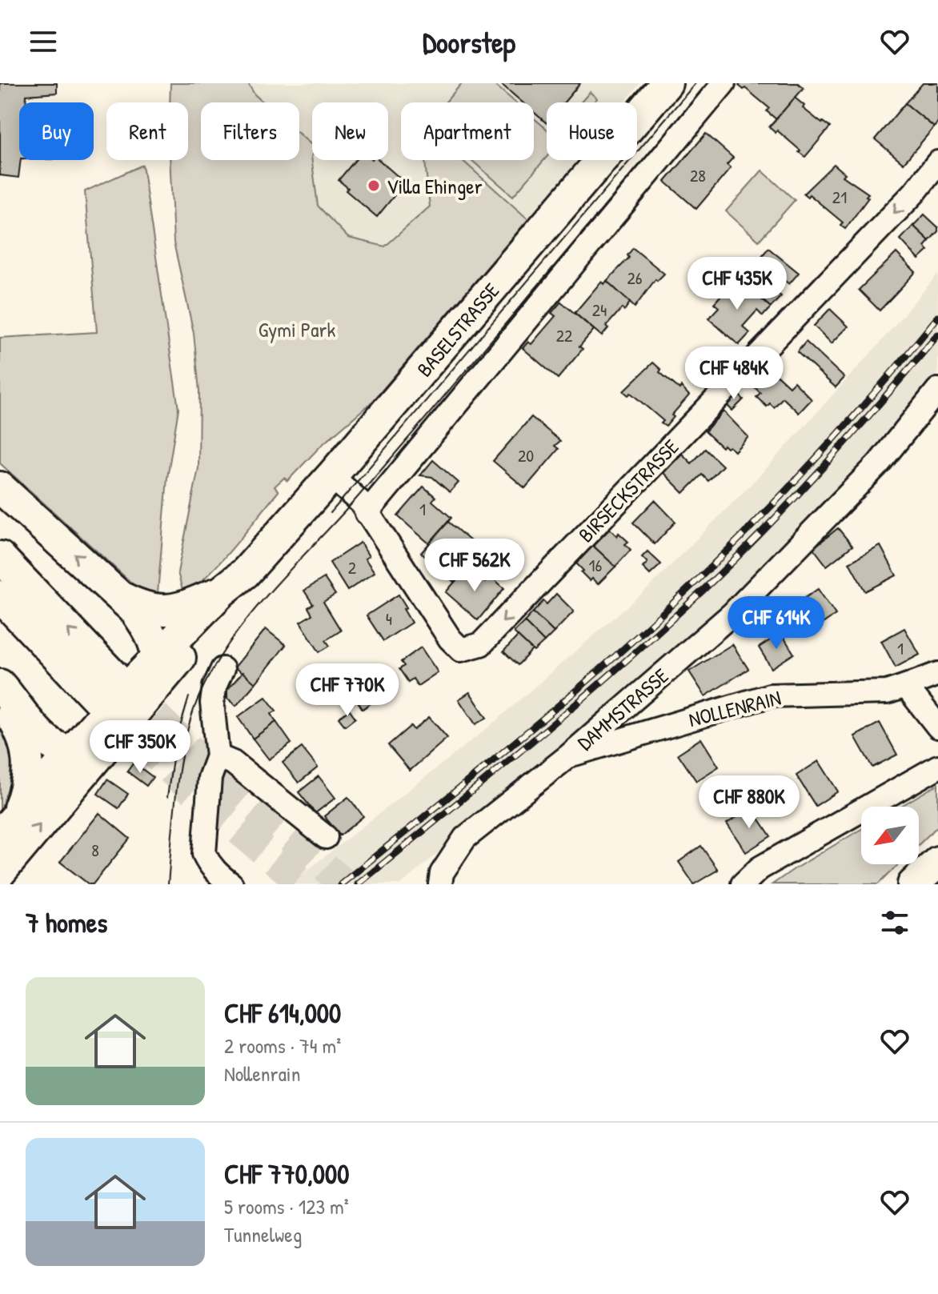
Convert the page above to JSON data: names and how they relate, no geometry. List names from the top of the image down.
{
  "streets": {
    "main road": ["BASELSTRASSE"],
    "street": ["BIRSECKSTRASSE", "NOLLENRAIN", "DAMMSTRASSE"]
  },
  "crossings": [
    ["BASELSTRASSE", "BIRSECKSTRASSE"],
    ["NOLLENRAIN", "DAMMSTRASSE"]
  ],
  "parks": ["Gymi Park"],
  "places": ["Villa Ehinger"],
  "house_numbers": [
    "28",
    "21",
    "26",
    "24",
    "22",
    "20",
    "1",
    "16",
    "2",
    "4",
    "1",
    "8"
  ],
  "north": "bottom left",
  "page": {
    "header": "Doorstep",
    "chip": [
      "Buy",
      "Rent",
      "Filters",
      "New",
      "Apartment",
      "House"
    ],
    "price": [
      "CHF 435K",
      "CHF 484K",
      "CHF 562K",
      "CHF 614K",
      "CHF 770K",
      "CHF 350K",
      "CHF 880K"
    ],
    "heading": "7 homes",
    "list": [
      {
        "name": "CHF 614,000",
        "note": "2 rooms · 74 m² · Nollenrain"
      },
      {
        "name": "CHF 770,000",
        "note": "5 rooms · 123 m² · Tunnelweg"
      }
    ]
  }
}
